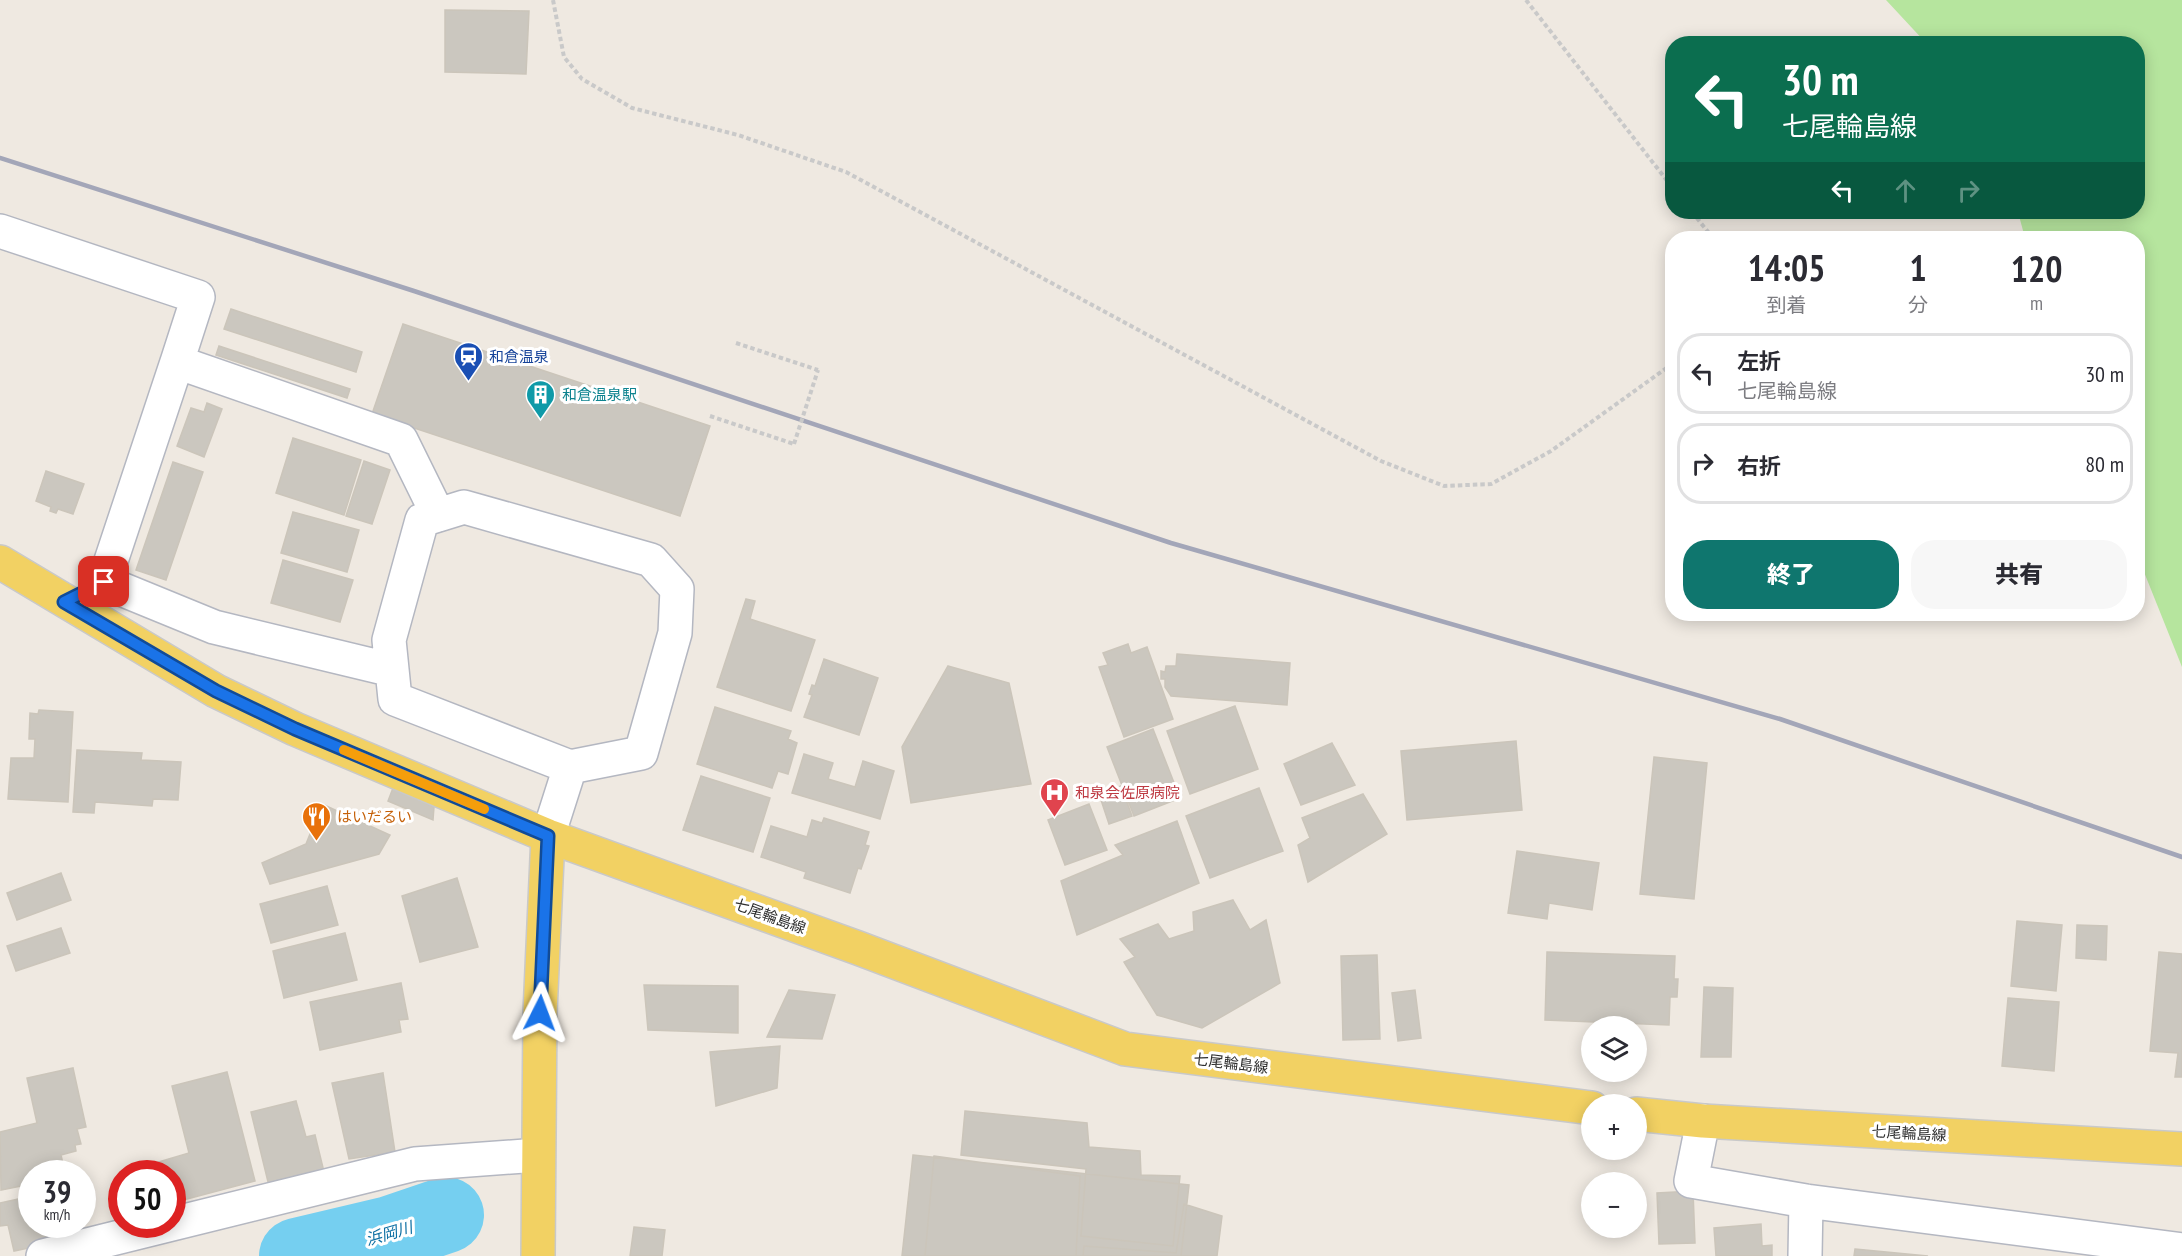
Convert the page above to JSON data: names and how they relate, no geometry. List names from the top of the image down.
{
  "streets": {
    "main road": ["七尾輪島線"]
  },
  "water": ["浜岡川"],
  "places": {
    "station": ["和倉温泉"],
    "building": ["和倉温泉駅"],
    "hospital": ["和泉会佐原病院"],
    "restaurant": ["はいだるい"]
  },
  "page": {
    "turn": ["30 m", "七尾輪島線"],
    "eta": [
      "14:05",
      "到着",
      "1",
      "分",
      "120",
      "m"
    ],
    "list": [
      {
        "name": "左折",
        "note": "七尾輪島線",
        "value": "30 m"
      },
      {
        "name": "右折",
        "value": "80 m"
      }
    ],
    "buttons": ["終了", "共有"],
    "map_buttons": ["+", "−"],
    "speed": "39 km/h",
    "limit": "50"
  }
}
